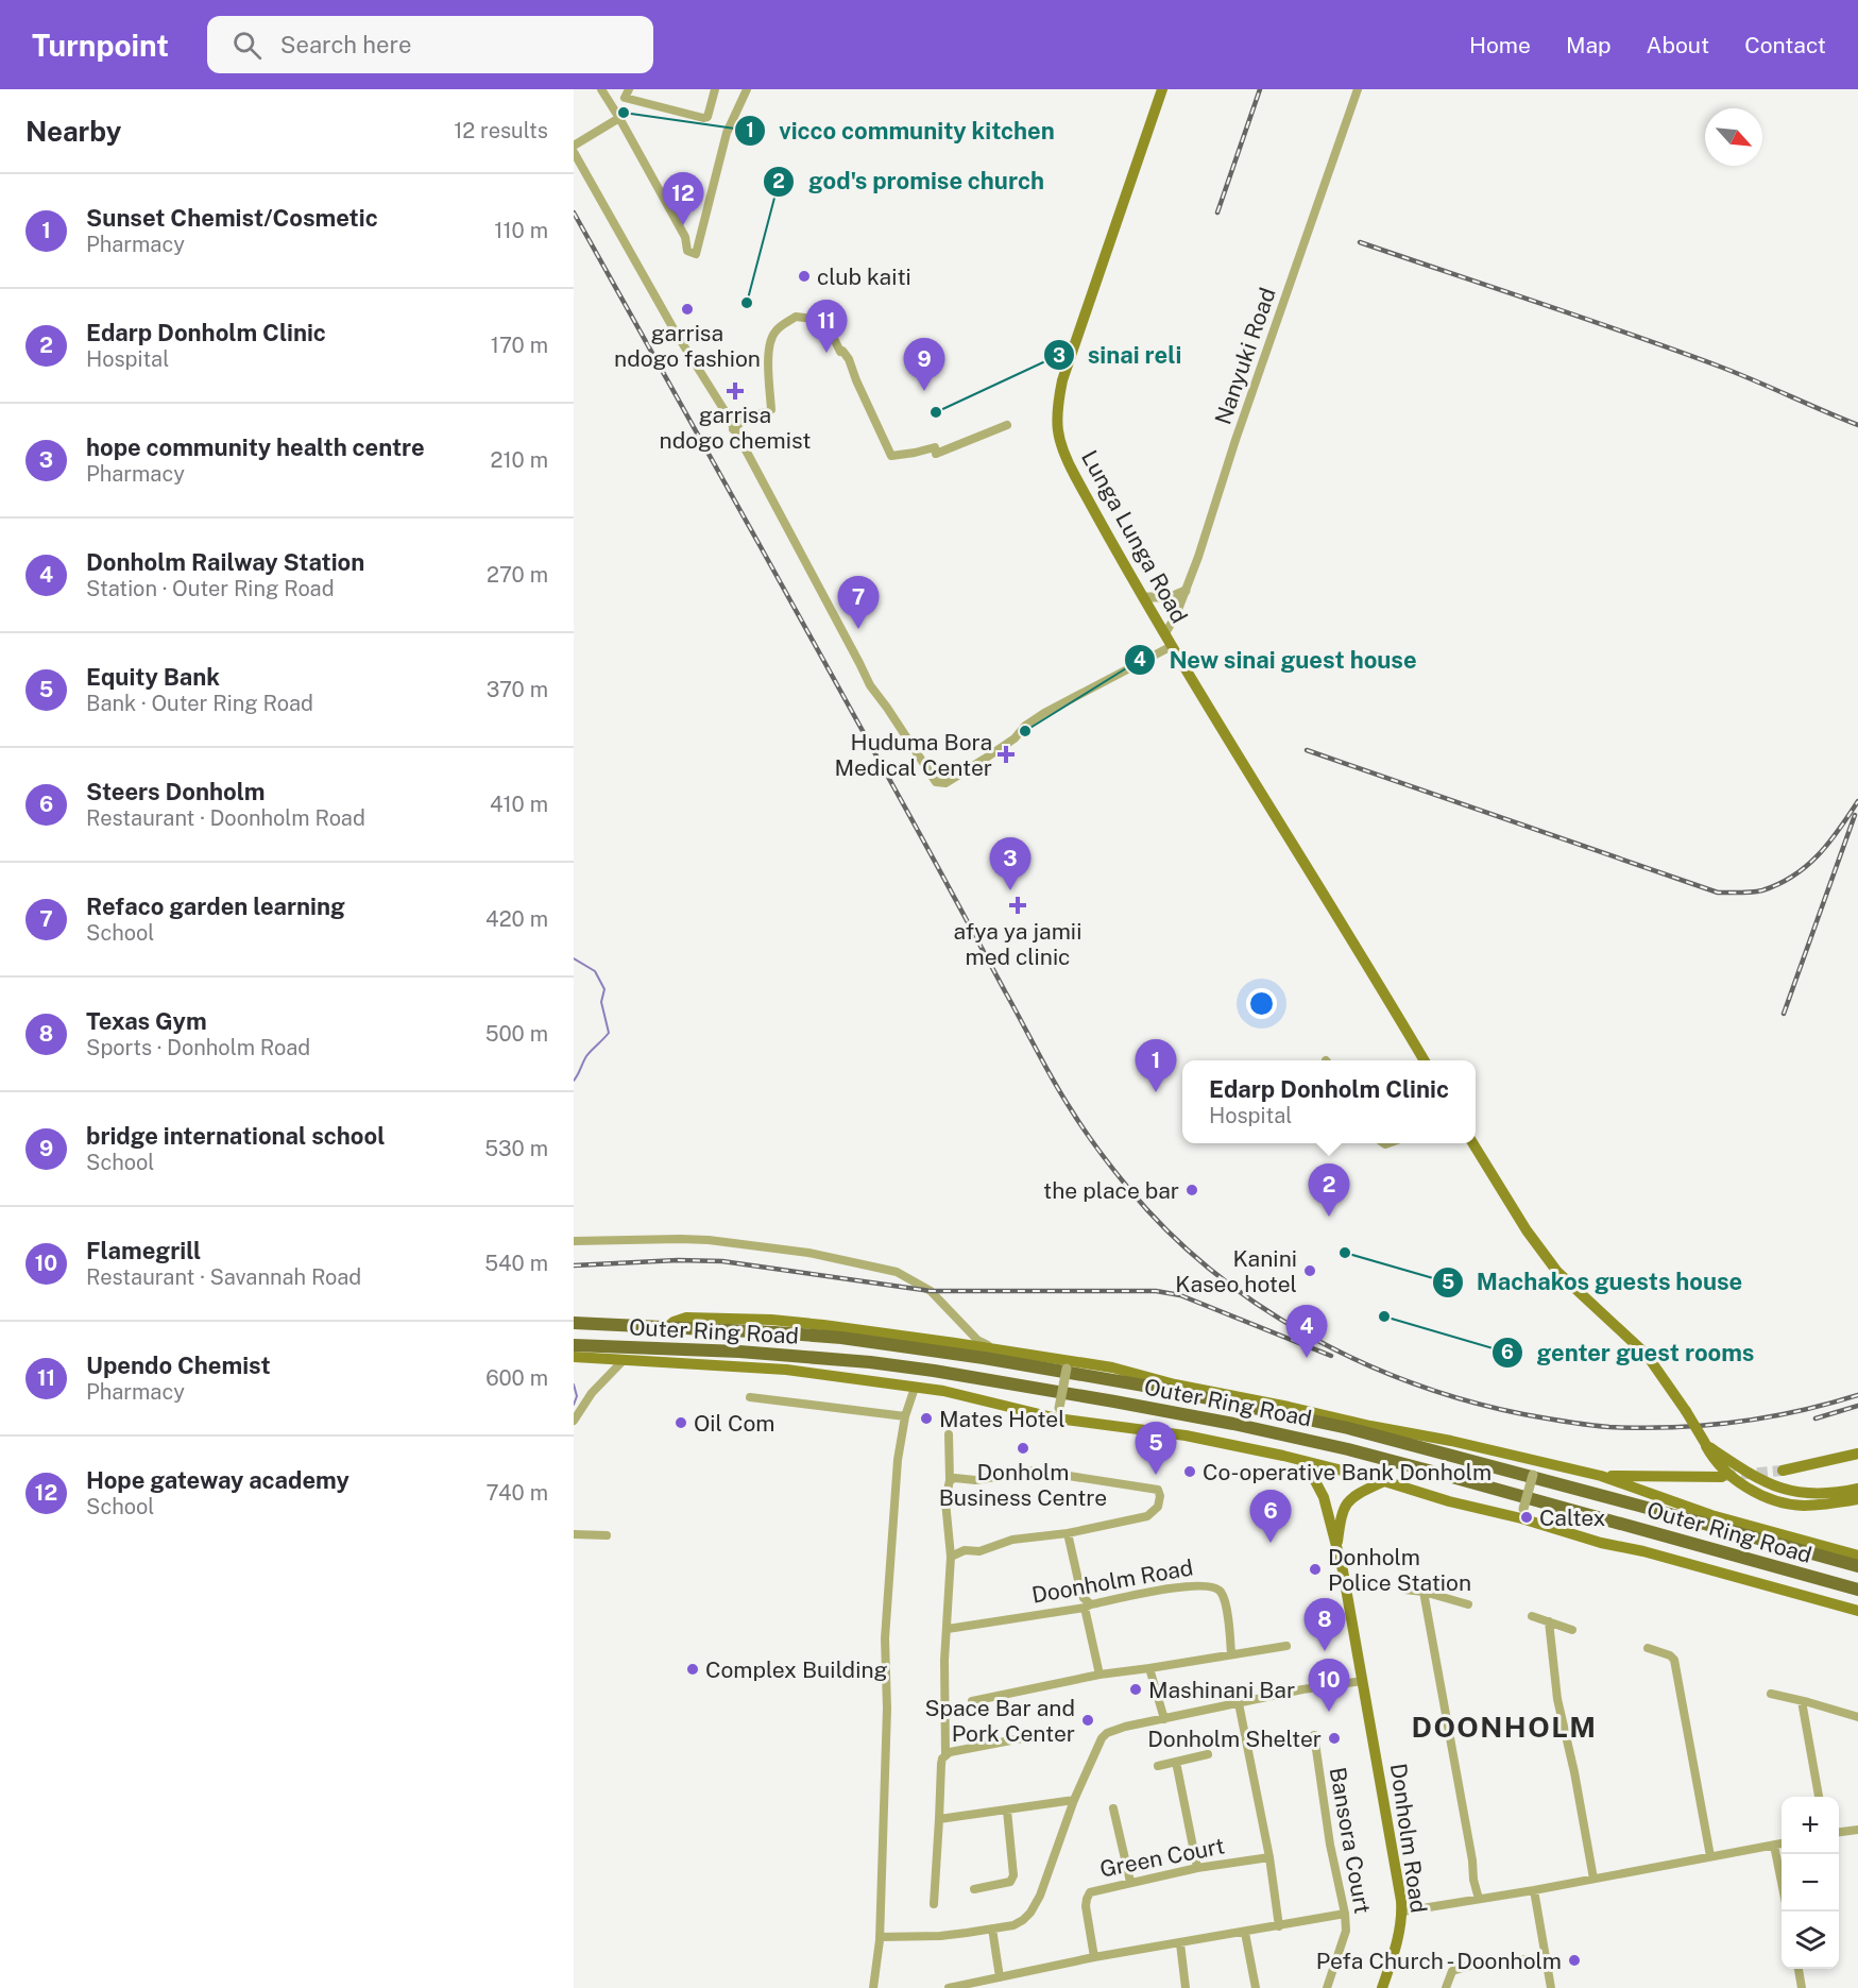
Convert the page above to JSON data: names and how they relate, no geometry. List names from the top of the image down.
{
  "streets": {
    "main road": ["Lunga Lunga Road", "Outer Ring Road", "Donholm Road"],
    "street": [
      "Nanyuki Road",
      "Doonholm Road",
      "Bansora Court",
      "Green Court"
    ]
  },
  "crossings": [
    ["Nanyuki Road", "Lunga Lunga Road"]
  ],
  "districts": ["DOONHOLM"],
  "places": {
    "other": [
      "vicco community kitchen",
      "club kaiti",
      "god's promise church",
      "garrisa ndogo fashion",
      "sinai reli",
      "New sinai guest house",
      "the place bar",
      "Machakos guests house",
      "Kanini Kaseo hotel",
      "genter guest rooms",
      "Mates Hotel",
      "Oil Com",
      "Donholm Business Centre",
      "Co-operative Bank Donholm",
      "Caltex",
      "Donholm Police Station",
      "Complex Building",
      "Mashinani Bar",
      "Space Bar and Pork Center",
      "Donholm Shelter",
      "Pefa Church - Doonholm"
    ],
    "health": ["garrisa ndogo chemist", "Huduma Bora Medical Center", "afya ya jamii med clinic"]
  },
  "north": "bottom right",
  "page": {
    "header": "Turnpoint",
    "search": "Search here",
    "nav": [
      "Home",
      "Map",
      "About",
      "Contact"
    ],
    "heading": ["Nearby", "12 results"],
    "list": [
      {
        "mark": "1",
        "name": "Sunset Chemist/Cosmetic",
        "note": "Pharmacy",
        "value": "110 m"
      },
      {
        "mark": "2",
        "name": "Edarp Donholm Clinic",
        "note": "Hospital",
        "value": "170 m"
      },
      {
        "mark": "3",
        "name": "hope community health centre",
        "note": "Pharmacy",
        "value": "210 m"
      },
      {
        "mark": "4",
        "name": "Donholm Railway Station",
        "note": "Station · Outer Ring Road",
        "value": "270 m"
      },
      {
        "mark": "5",
        "name": "Equity Bank",
        "note": "Bank · Outer Ring Road",
        "value": "370 m"
      },
      {
        "mark": "6",
        "name": "Steers Donholm",
        "note": "Restaurant · Doonholm Road",
        "value": "410 m"
      },
      {
        "mark": "7",
        "name": "Refaco garden learning",
        "note": "School",
        "value": "420 m"
      },
      {
        "mark": "8",
        "name": "Texas Gym",
        "note": "Sports · Donholm Road",
        "value": "500 m"
      },
      {
        "mark": "9",
        "name": "bridge international school",
        "note": "School",
        "value": "530 m"
      },
      {
        "mark": "10",
        "name": "Flamegrill",
        "note": "Restaurant · Savannah Road",
        "value": "540 m"
      },
      {
        "mark": "11",
        "name": "Upendo Chemist",
        "note": "Pharmacy",
        "value": "600 m"
      },
      {
        "mark": "12",
        "name": "Hope gateway academy",
        "note": "School",
        "value": "740 m"
      }
    ],
    "pins": [
      "12",
      "11",
      "9",
      "7",
      "3",
      "1",
      "2",
      "4",
      "5",
      "6",
      "8",
      "10"
    ],
    "popup": ["Edarp Donholm Clinic", "Hospital"],
    "map_buttons": ["+", "−"]
  }
}
